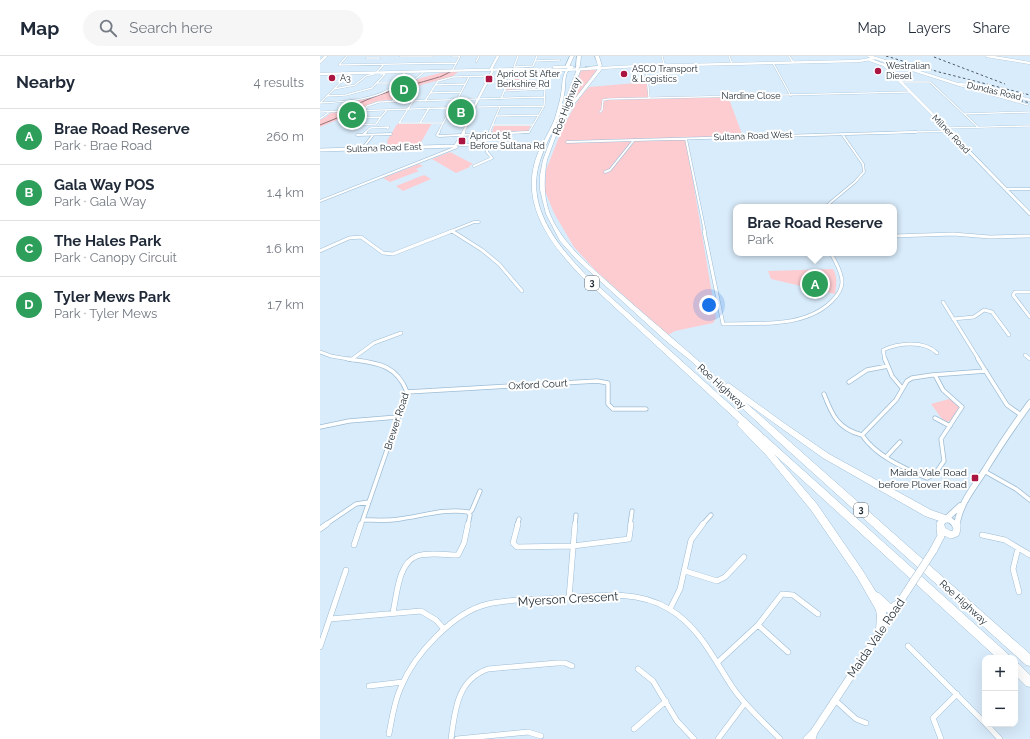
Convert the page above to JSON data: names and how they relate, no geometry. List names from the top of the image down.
{
  "streets": {
    "highway": ["Roe Highway", "3"],
    "main road": [
      "Dundas Road",
      "Milner Road",
      "Sultana Road East",
      "Maida Vale Road"
    ],
    "street": [
      "Nardine Close",
      "Sultana Road West",
      "Oxford Court",
      "Brewer Road",
      "Myerson Crescent"
    ]
  },
  "crossings": [
    ["Dundas Road", "Milner Road"],
    ["Nardine Close", "Milner Road"],
    ["Milner Road", "Sultana Road West"],
    ["Oxford Court", "Brewer Road"]
  ],
  "places": {
    "other": ["Westralian Diesel", "ASCO Transport & Logistics", "A3"],
    "transit": ["Apricot St After Berkshire Rd", "Apricot St Before Sultana Rd", "Maida Vale Road before Plover Road"]
  },
  "page": {
    "header": "Map",
    "search": "Search here",
    "nav": ["Map", "Layers", "Share"],
    "heading": ["Nearby", "4 results"],
    "pins": [
      "D",
      "B",
      "C",
      "A"
    ],
    "list": [
      {
        "mark": "A",
        "name": "Brae Road Reserve",
        "note": "Park · Brae Road",
        "value": "260 m"
      },
      {
        "mark": "B",
        "name": "Gala Way POS",
        "note": "Park · Gala Way",
        "value": "1.4 km"
      },
      {
        "mark": "C",
        "name": "The Hales Park",
        "note": "Park · Canopy Circuit",
        "value": "1.6 km"
      },
      {
        "mark": "D",
        "name": "Tyler Mews Park",
        "note": "Park · Tyler Mews",
        "value": "1.7 km"
      }
    ],
    "popup": ["Brae Road Reserve", "Park"],
    "map_buttons": ["+", "−"]
  }
}
